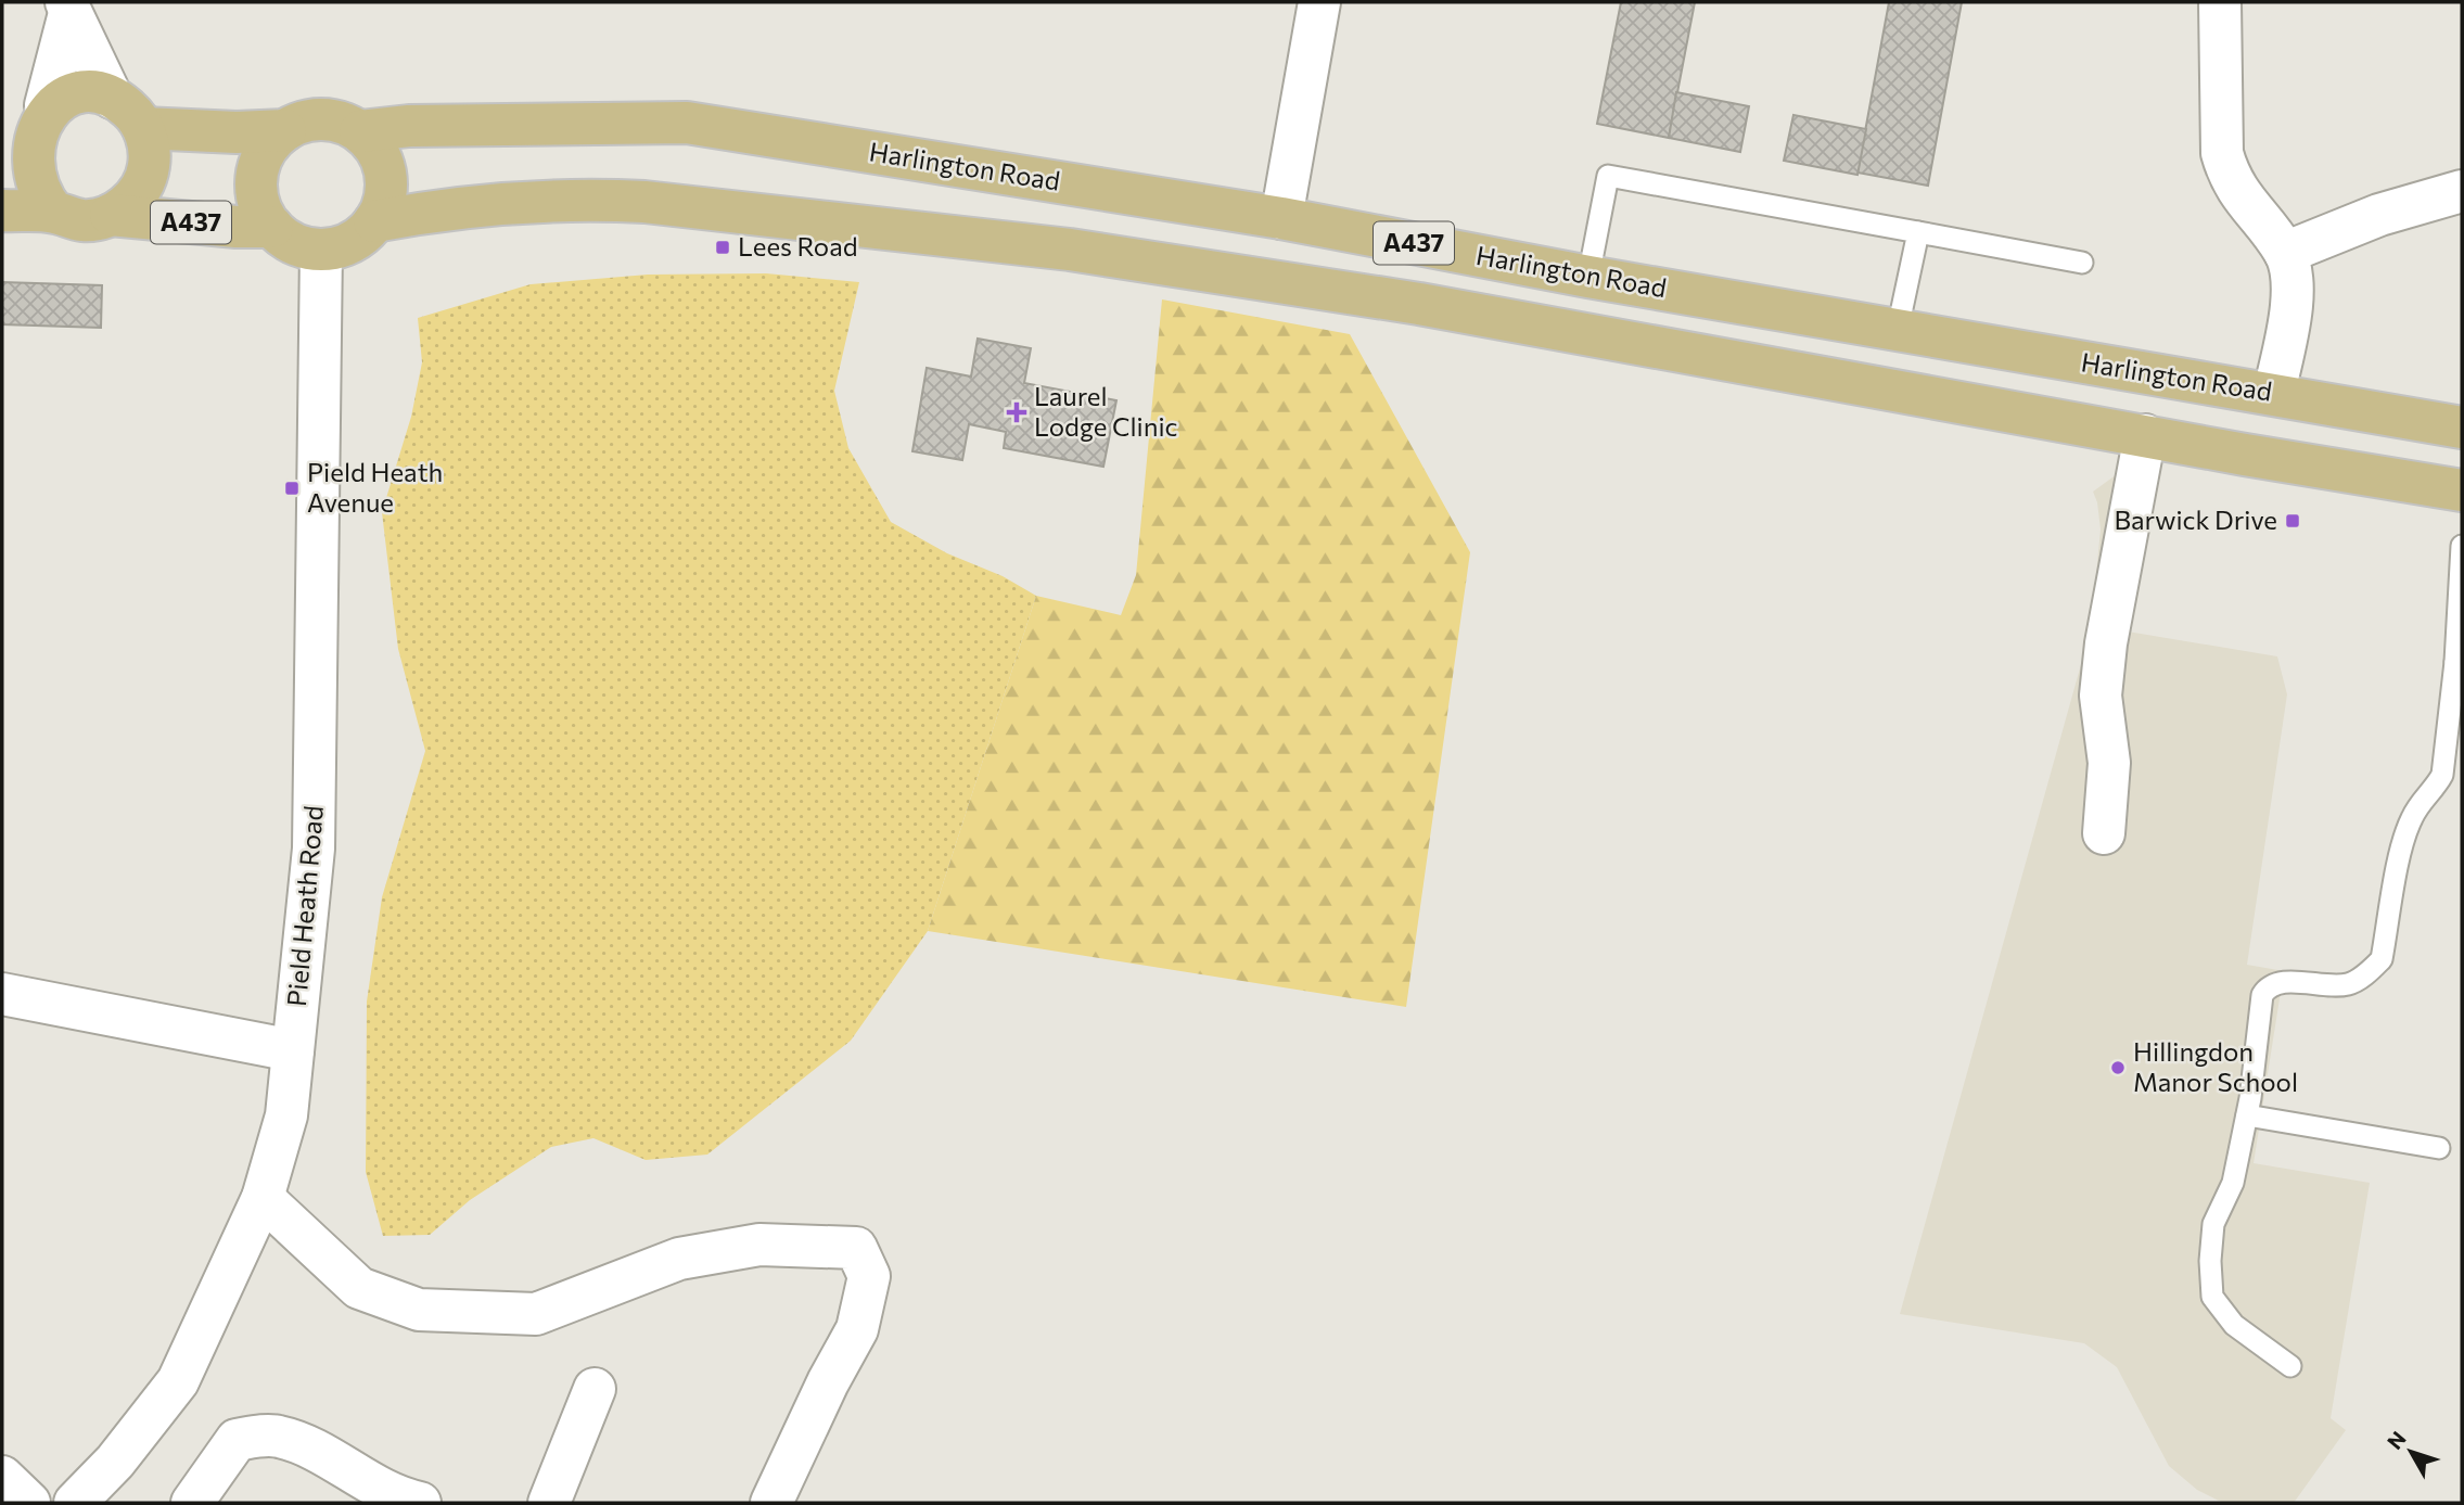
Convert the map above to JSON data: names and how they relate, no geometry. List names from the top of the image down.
{
  "streets": {
    "main road": ["Harlington Road", "A437"],
    "street": ["Pield Heath Road"]
  },
  "crossings": [
    ["Harlington Road", "A437"],
    ["Harlington Road", "Pield Heath Road"],
    ["A437", "Pield Heath Road"]
  ],
  "places": {
    "transit": ["Lees Road", "Pield Heath Avenue", "Barwick Drive"],
    "health": ["Laurel Lodge Clinic"],
    "other": ["Hillingdon Manor School"]
  },
  "north": "top left"
}
